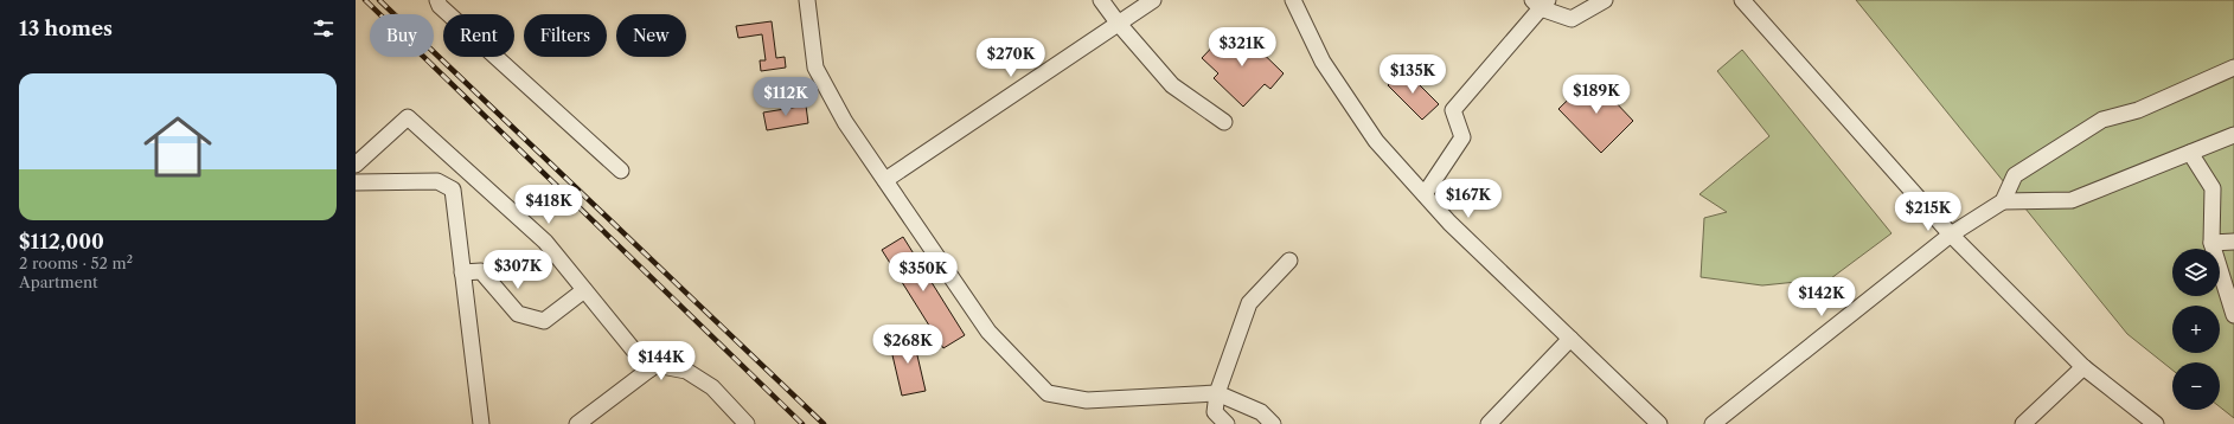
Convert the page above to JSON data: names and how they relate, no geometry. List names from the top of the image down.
{
  "page": {
    "heading": "13 homes",
    "chip": [
      "Buy",
      "Rent",
      "Filters",
      "New"
    ],
    "price": [
      "$321K",
      "$270K",
      "$135K",
      "$189K",
      "$112K",
      "$167K",
      "$418K",
      "$215K",
      "$307K",
      "$350K",
      "$142K",
      "$268K",
      "$144K"
    ],
    "list": [
      {
        "name": "$112,000",
        "note": "2 rooms · 52 m² · Apartment"
      }
    ],
    "map_buttons": ["+", "−"]
  }
}
